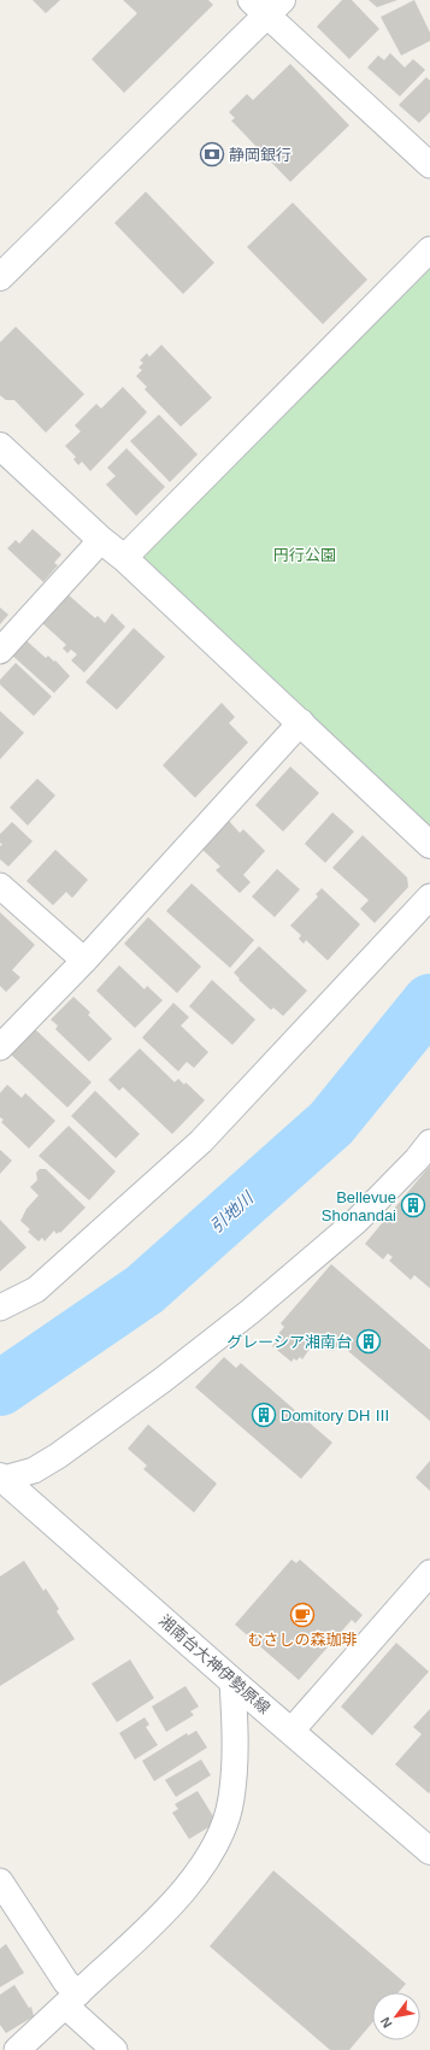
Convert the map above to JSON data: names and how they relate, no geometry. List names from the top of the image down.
{
  "streets": {
    "street": ["湘南台大神伊勢原線"]
  },
  "water": ["引地川"],
  "parks": ["円行公園"],
  "places": {
    "bank": ["静岡銀行"],
    "building": ["Bellevue Shonandai", "グレーシア湘南台", "Domitory DH Ⅲ"],
    "cafe": ["むさしの森珈琲"]
  },
  "north": "bottom left"
}
